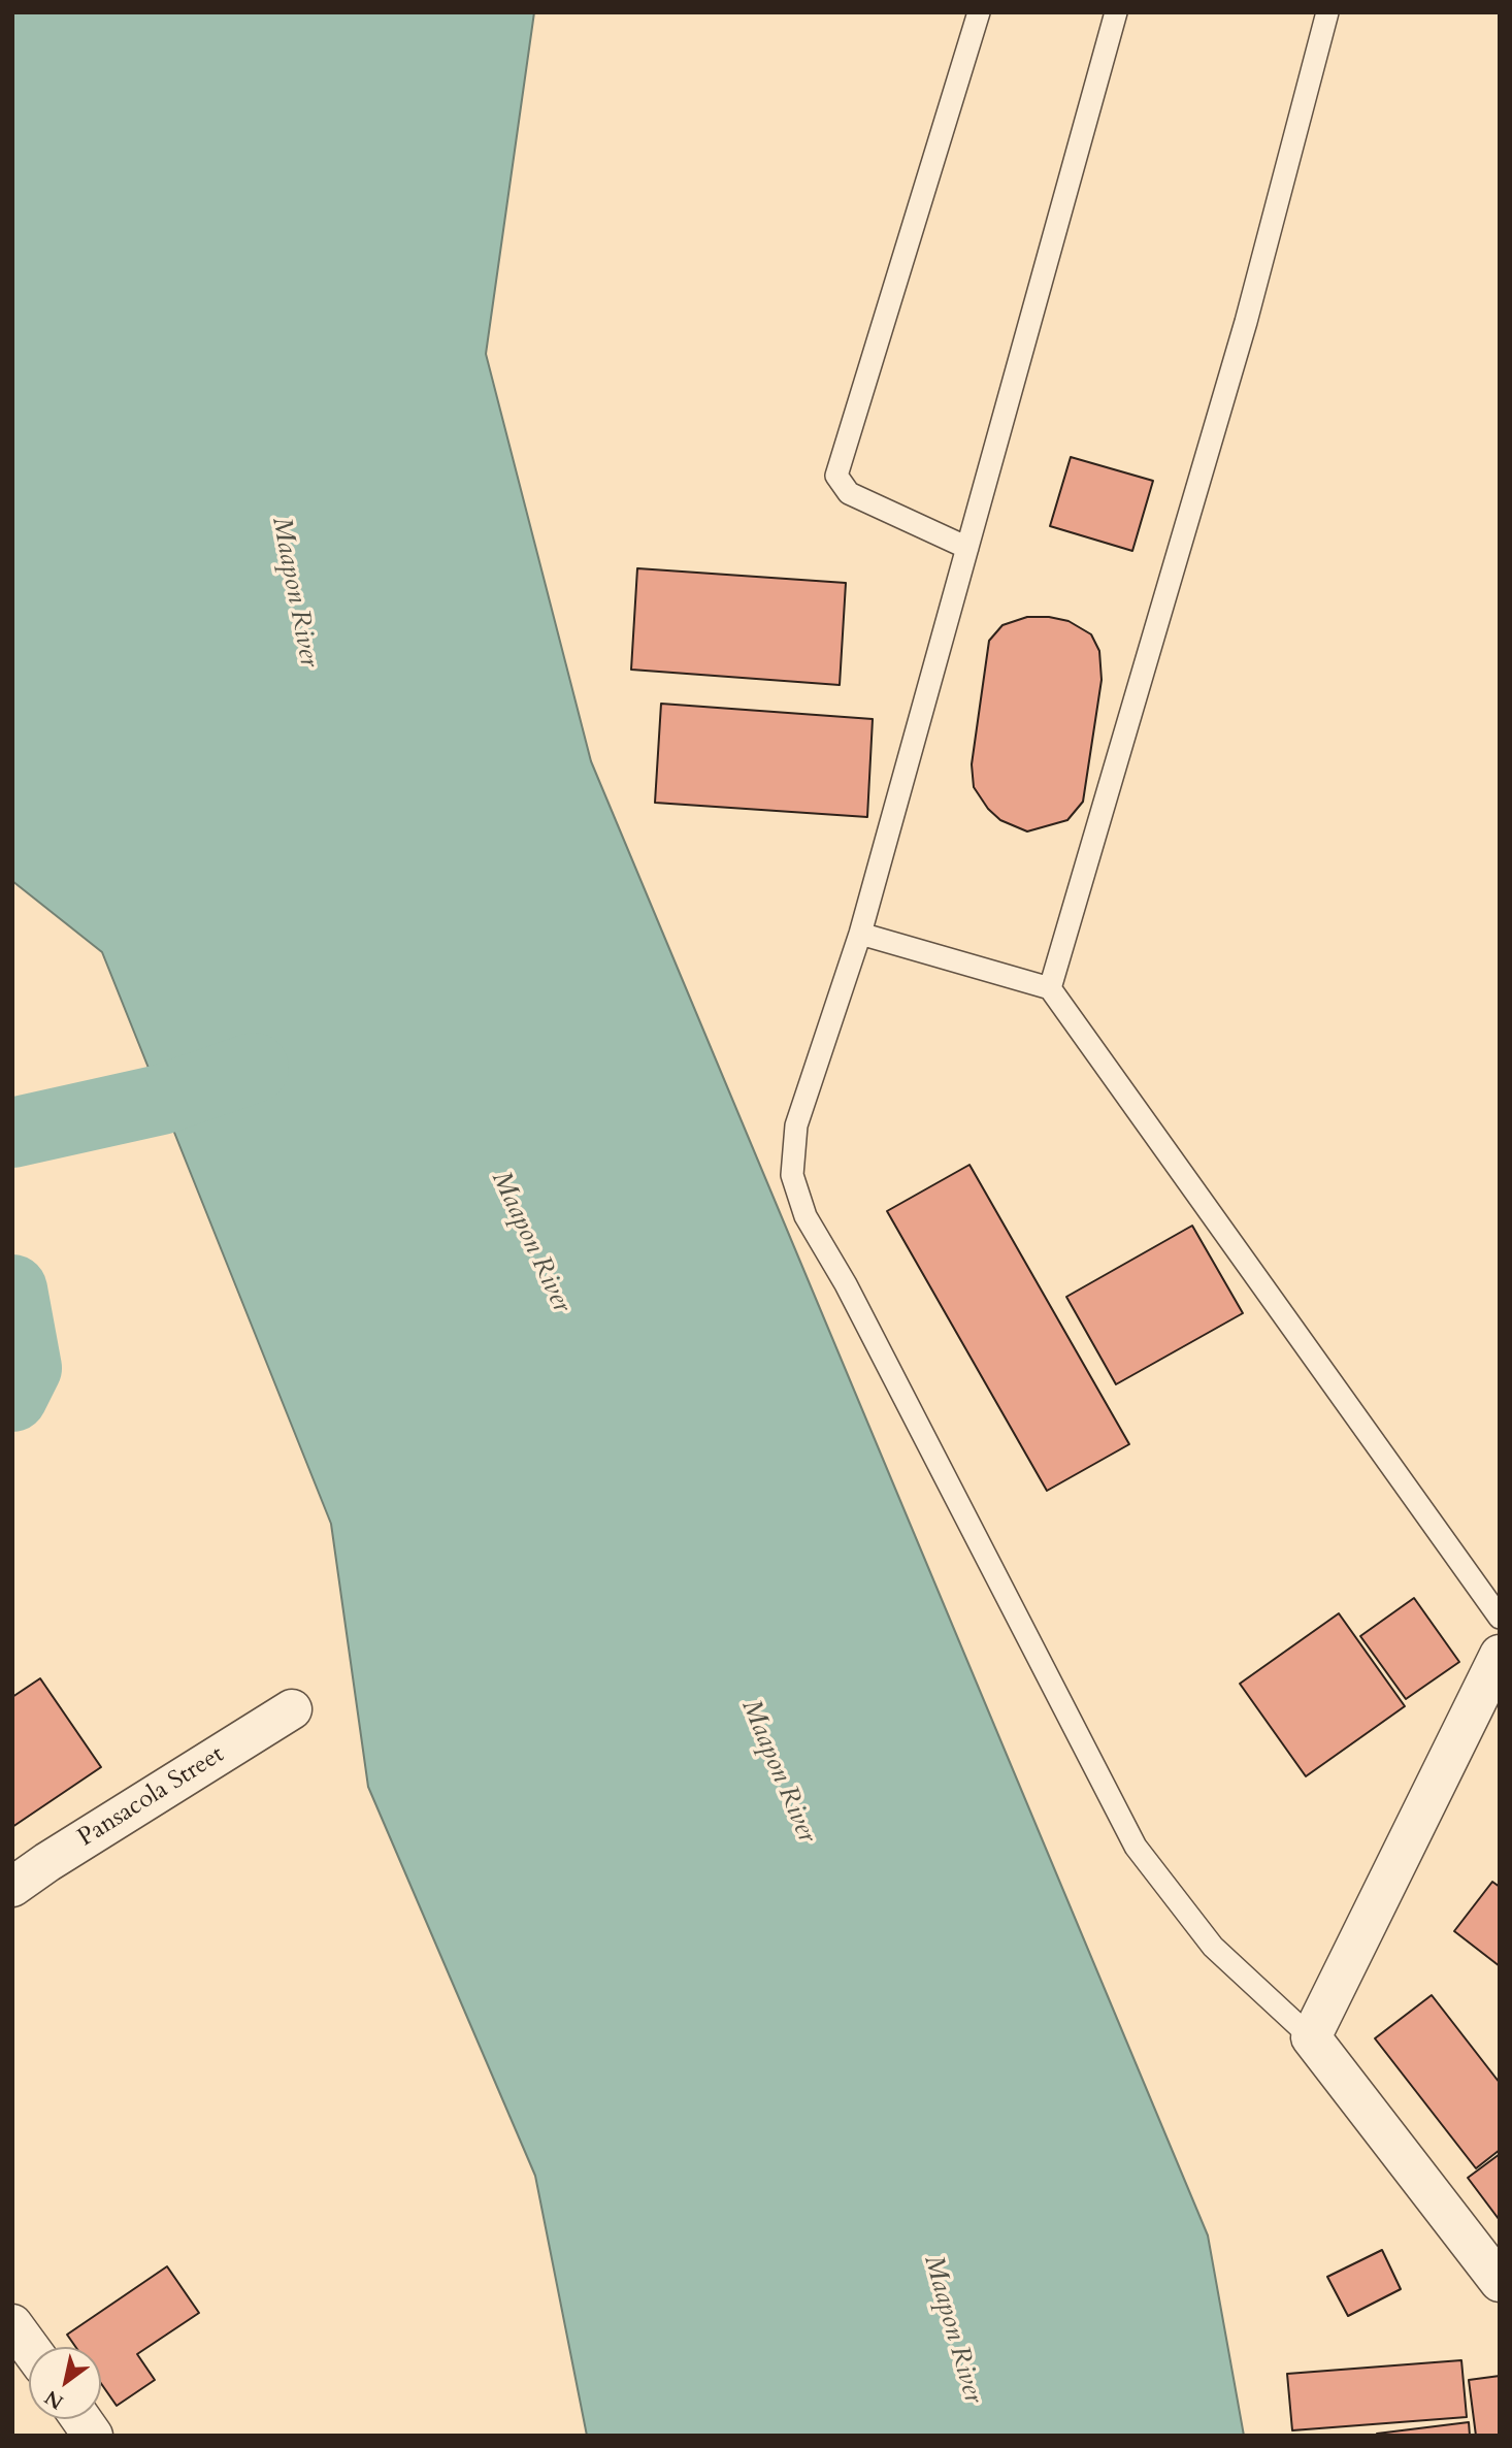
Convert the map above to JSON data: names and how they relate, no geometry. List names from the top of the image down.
{
  "streets": {
    "street": ["Pansacola Street"]
  },
  "water": ["Maapon River"],
  "north": "bottom left"
}
